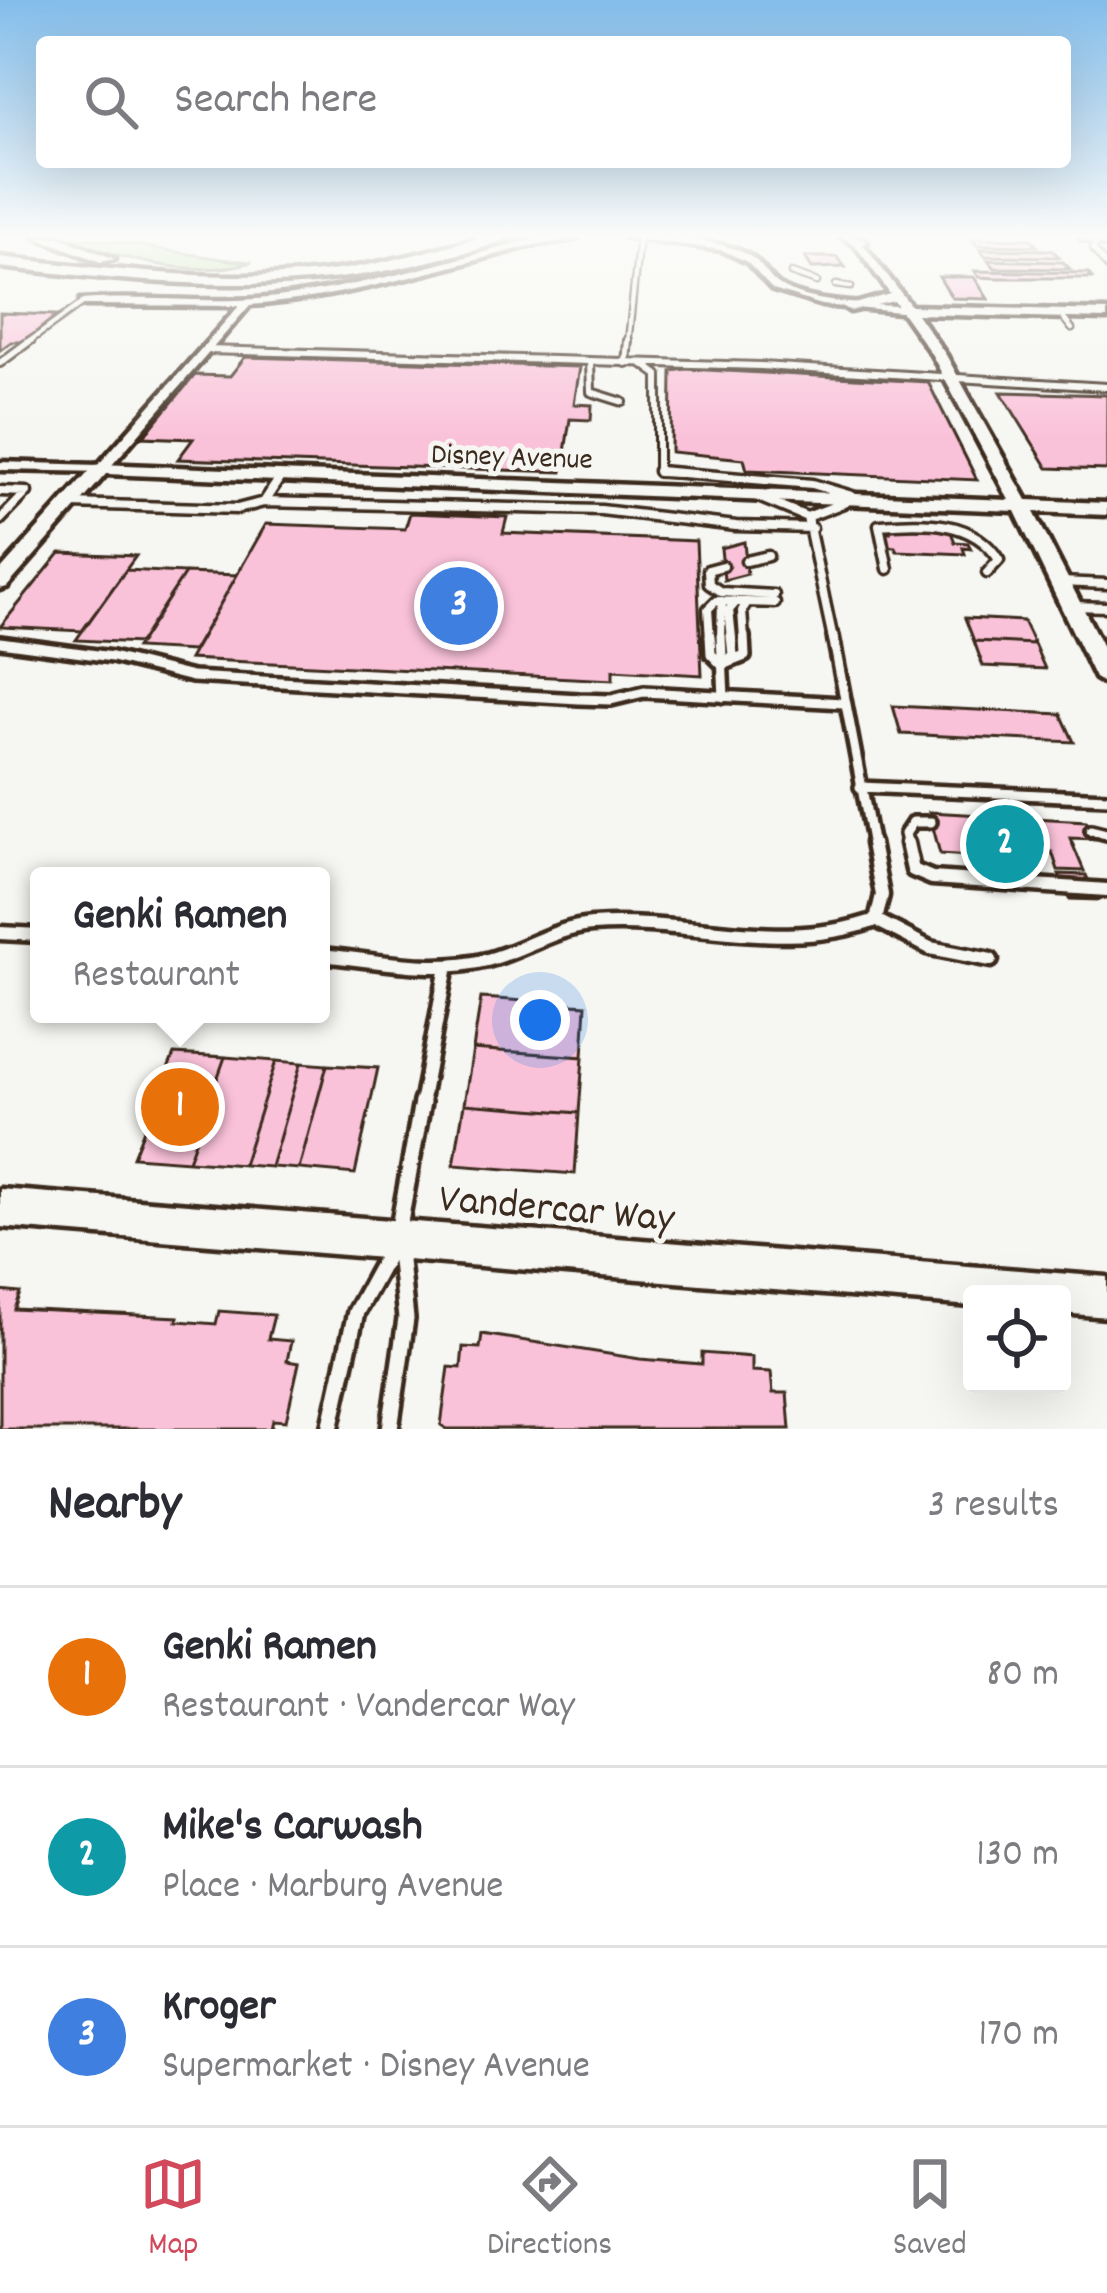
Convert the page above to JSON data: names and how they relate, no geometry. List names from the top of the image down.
{
  "streets": {
    "street": ["Disney Avenue", "Vandercar Way"]
  },
  "page": {
    "search": "Search here",
    "pins": ["3", "2", "1"],
    "popup": ["Genki Ramen", "Restaurant"],
    "heading": ["Nearby", "3 results"],
    "list": [
      {
        "mark": "1",
        "name": "Genki Ramen",
        "note": "Restaurant · Vandercar Way",
        "value": "80 m"
      },
      {
        "mark": "2",
        "name": "Mike's Carwash",
        "note": "Place · Marburg Avenue",
        "value": "130 m"
      },
      {
        "mark": "3",
        "name": "Kroger",
        "note": "Supermarket · Disney Avenue",
        "value": "170 m"
      }
    ],
    "nav": ["Map", "Directions", "Saved"]
  }
}
